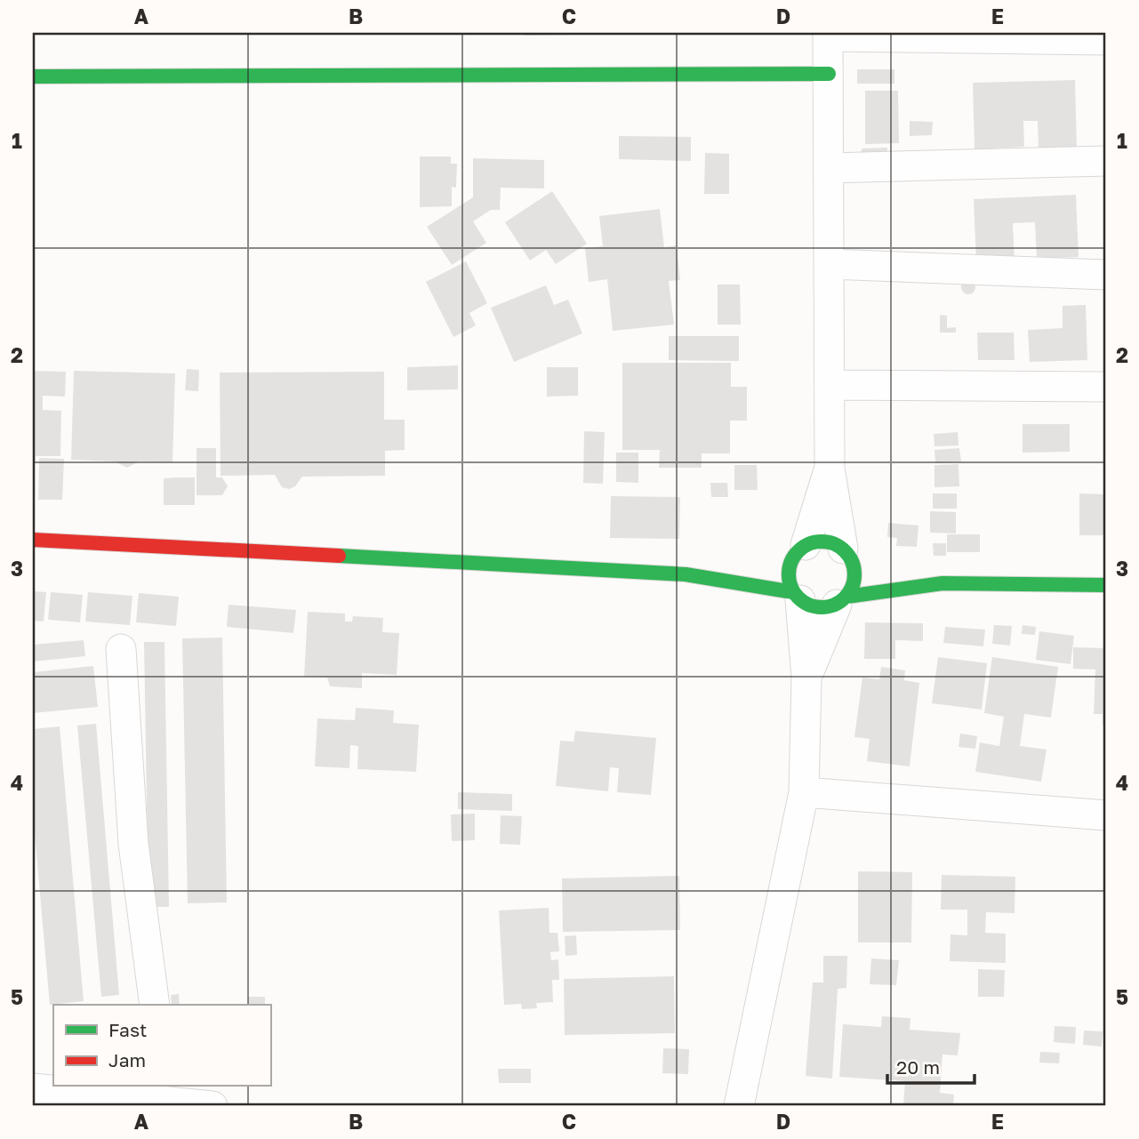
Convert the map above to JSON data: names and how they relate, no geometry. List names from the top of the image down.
{
  "legend": ["Fast", "Jam"],
  "scale_bar": "20 m",
  "grid": {
    "columns": [
      "A",
      "B",
      "C",
      "D",
      "E"
    ],
    "rows": [
      "1",
      "2",
      "3",
      "4",
      "5"
    ]
  }
}
